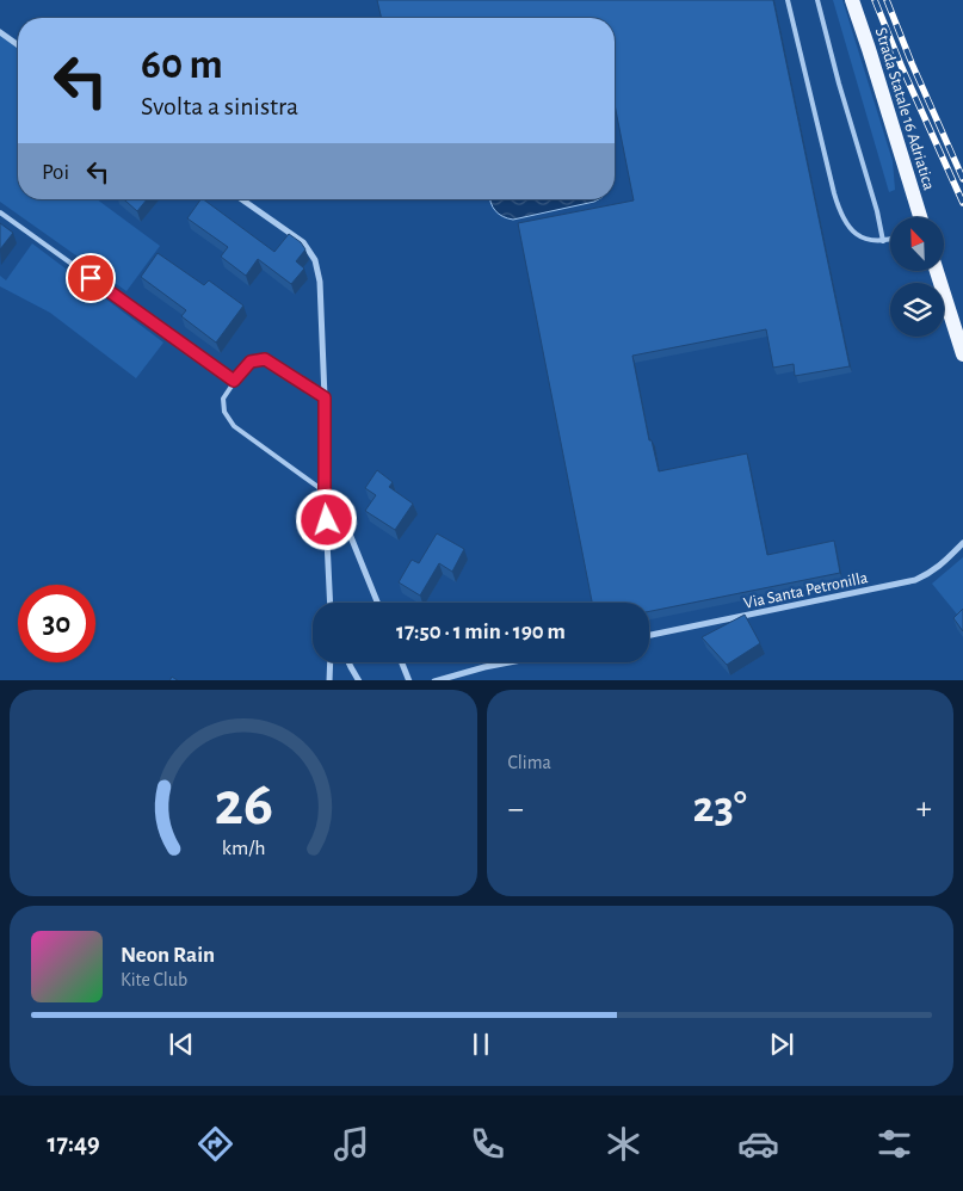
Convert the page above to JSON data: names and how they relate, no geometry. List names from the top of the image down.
{
  "streets": {
    "main road": ["Strada Statale 16 Adriatica"],
    "street": ["Via Santa Petronilla"]
  },
  "north": "top left",
  "page": {
    "turn": ["60 m", "Svolta a sinistra"],
    "then": "Poi",
    "limit": "30",
    "trip": "17:50 · 1 min · 190 m",
    "tile": "Clima",
    "heat": ["−", "23°", "+"],
    "song": ["Neon Rain", "Kite Club"],
    "tabs": "17:49",
    "gauge": ["26", "km/h"]
  }
}
